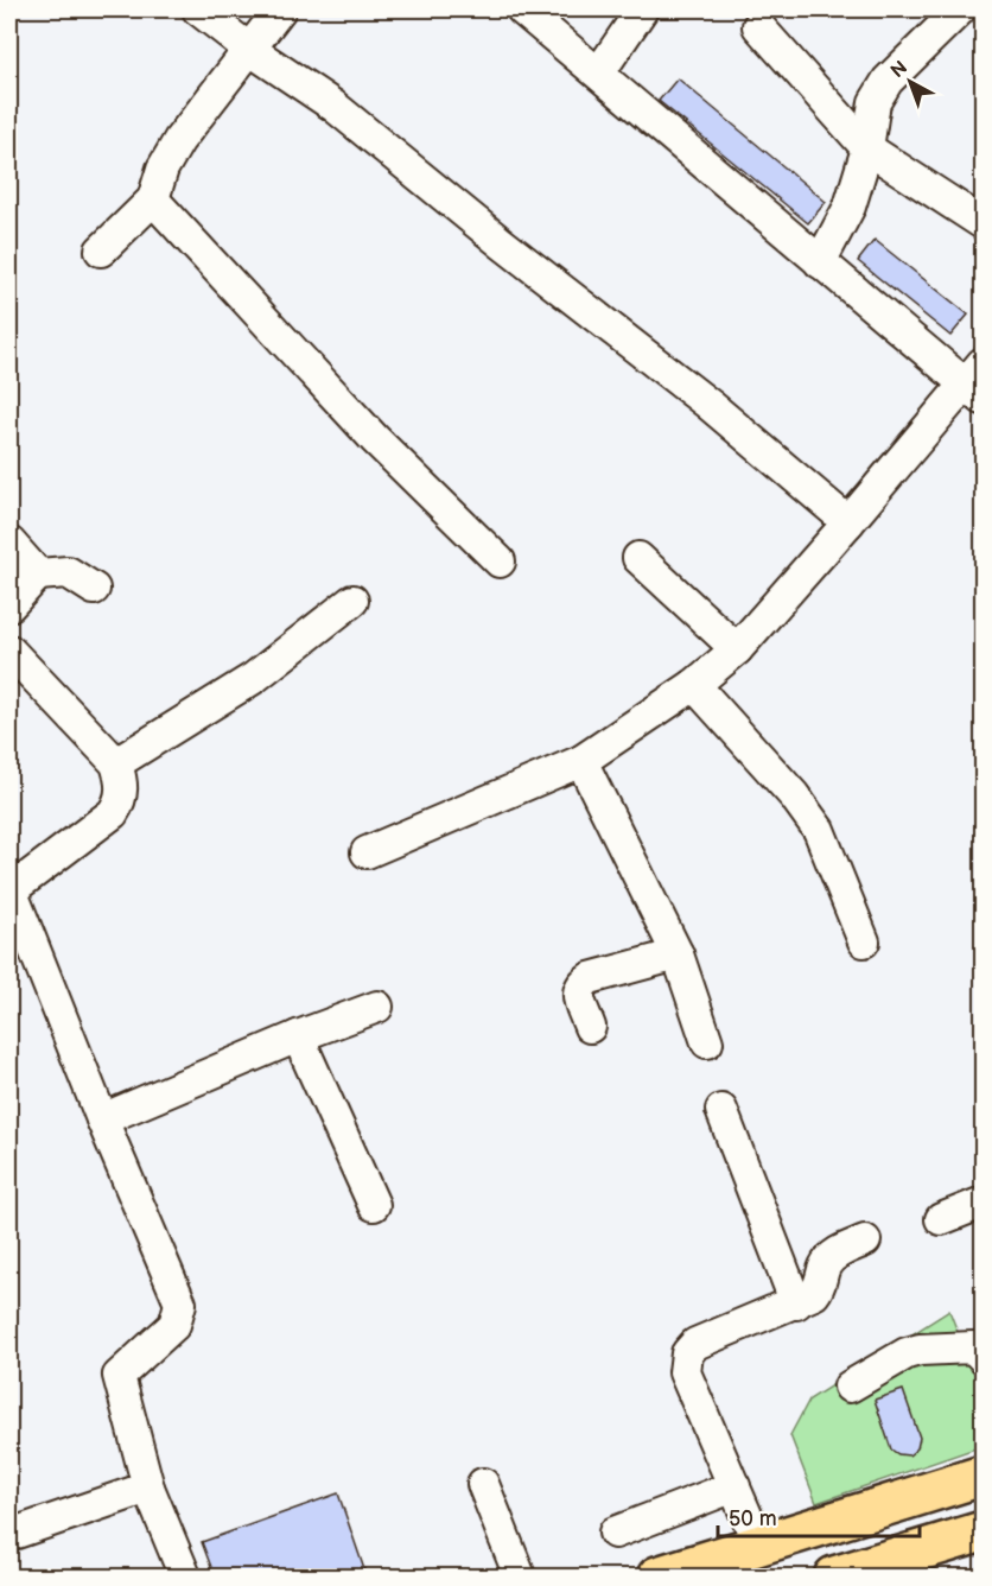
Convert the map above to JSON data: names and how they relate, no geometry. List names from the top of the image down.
{
  "scale_bar": "50 m",
  "north": "top left"
}
